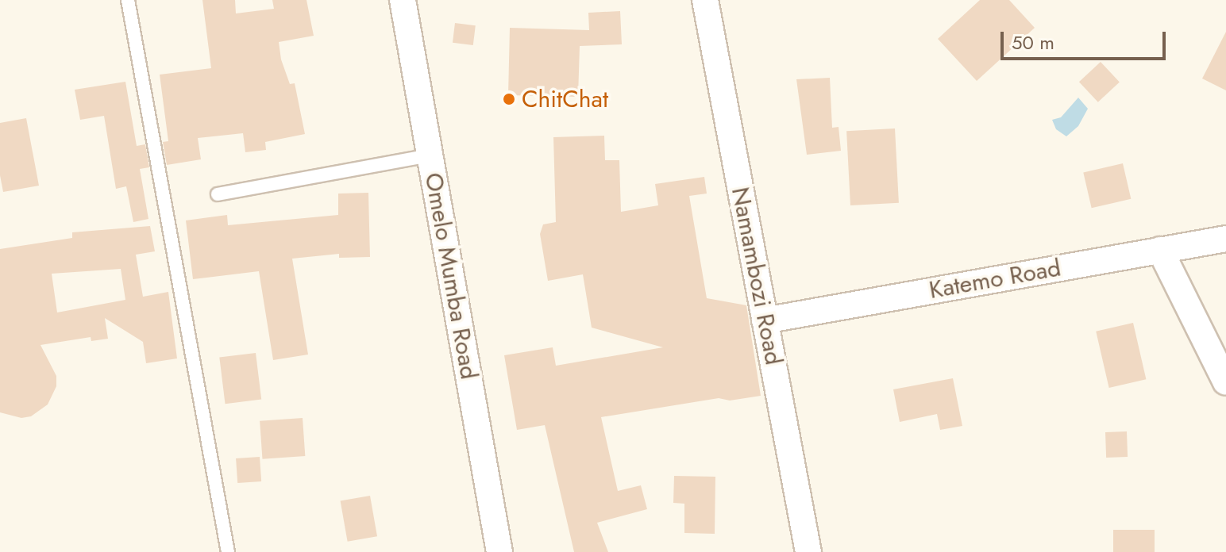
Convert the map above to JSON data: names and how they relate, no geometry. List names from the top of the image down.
{
  "streets": {
    "street": ["Omelo Mumba Road", "Namambozi Road", "Katemo Road"]
  },
  "crossings": [
    ["Namambozi Road", "Katemo Road"]
  ],
  "places": ["ChitChat"],
  "scale_bar": "50 m"
}
